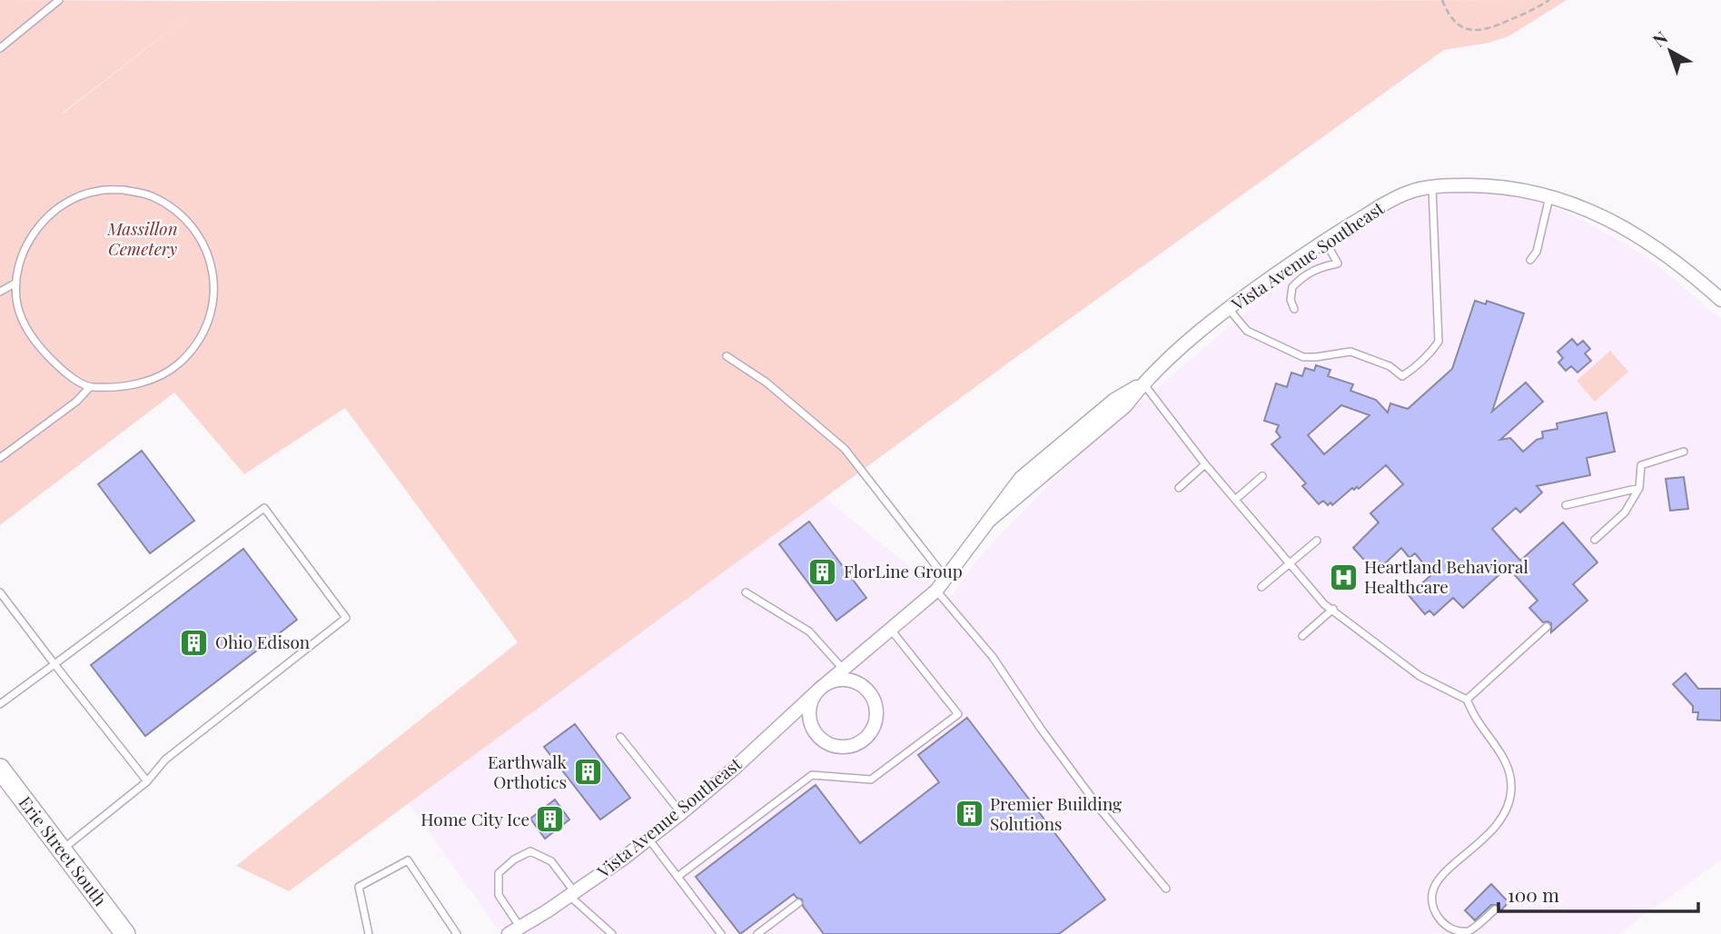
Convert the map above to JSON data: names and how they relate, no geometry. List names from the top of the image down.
{
  "streets": {
    "main road": ["Erie Street South"],
    "street": ["Vista Avenue Southeast"]
  },
  "parks": ["Massillon Cemetery"],
  "places": {
    "building": [
      "FlorLine Group",
      "Ohio Edison",
      "Earthwalk Orthotics",
      "Premier Building Solutions",
      "Home City Ice"
    ],
    "hospital": ["Heartland Behavioral Healthcare"]
  },
  "scale_bar": "100 m",
  "north": "top left"
}
